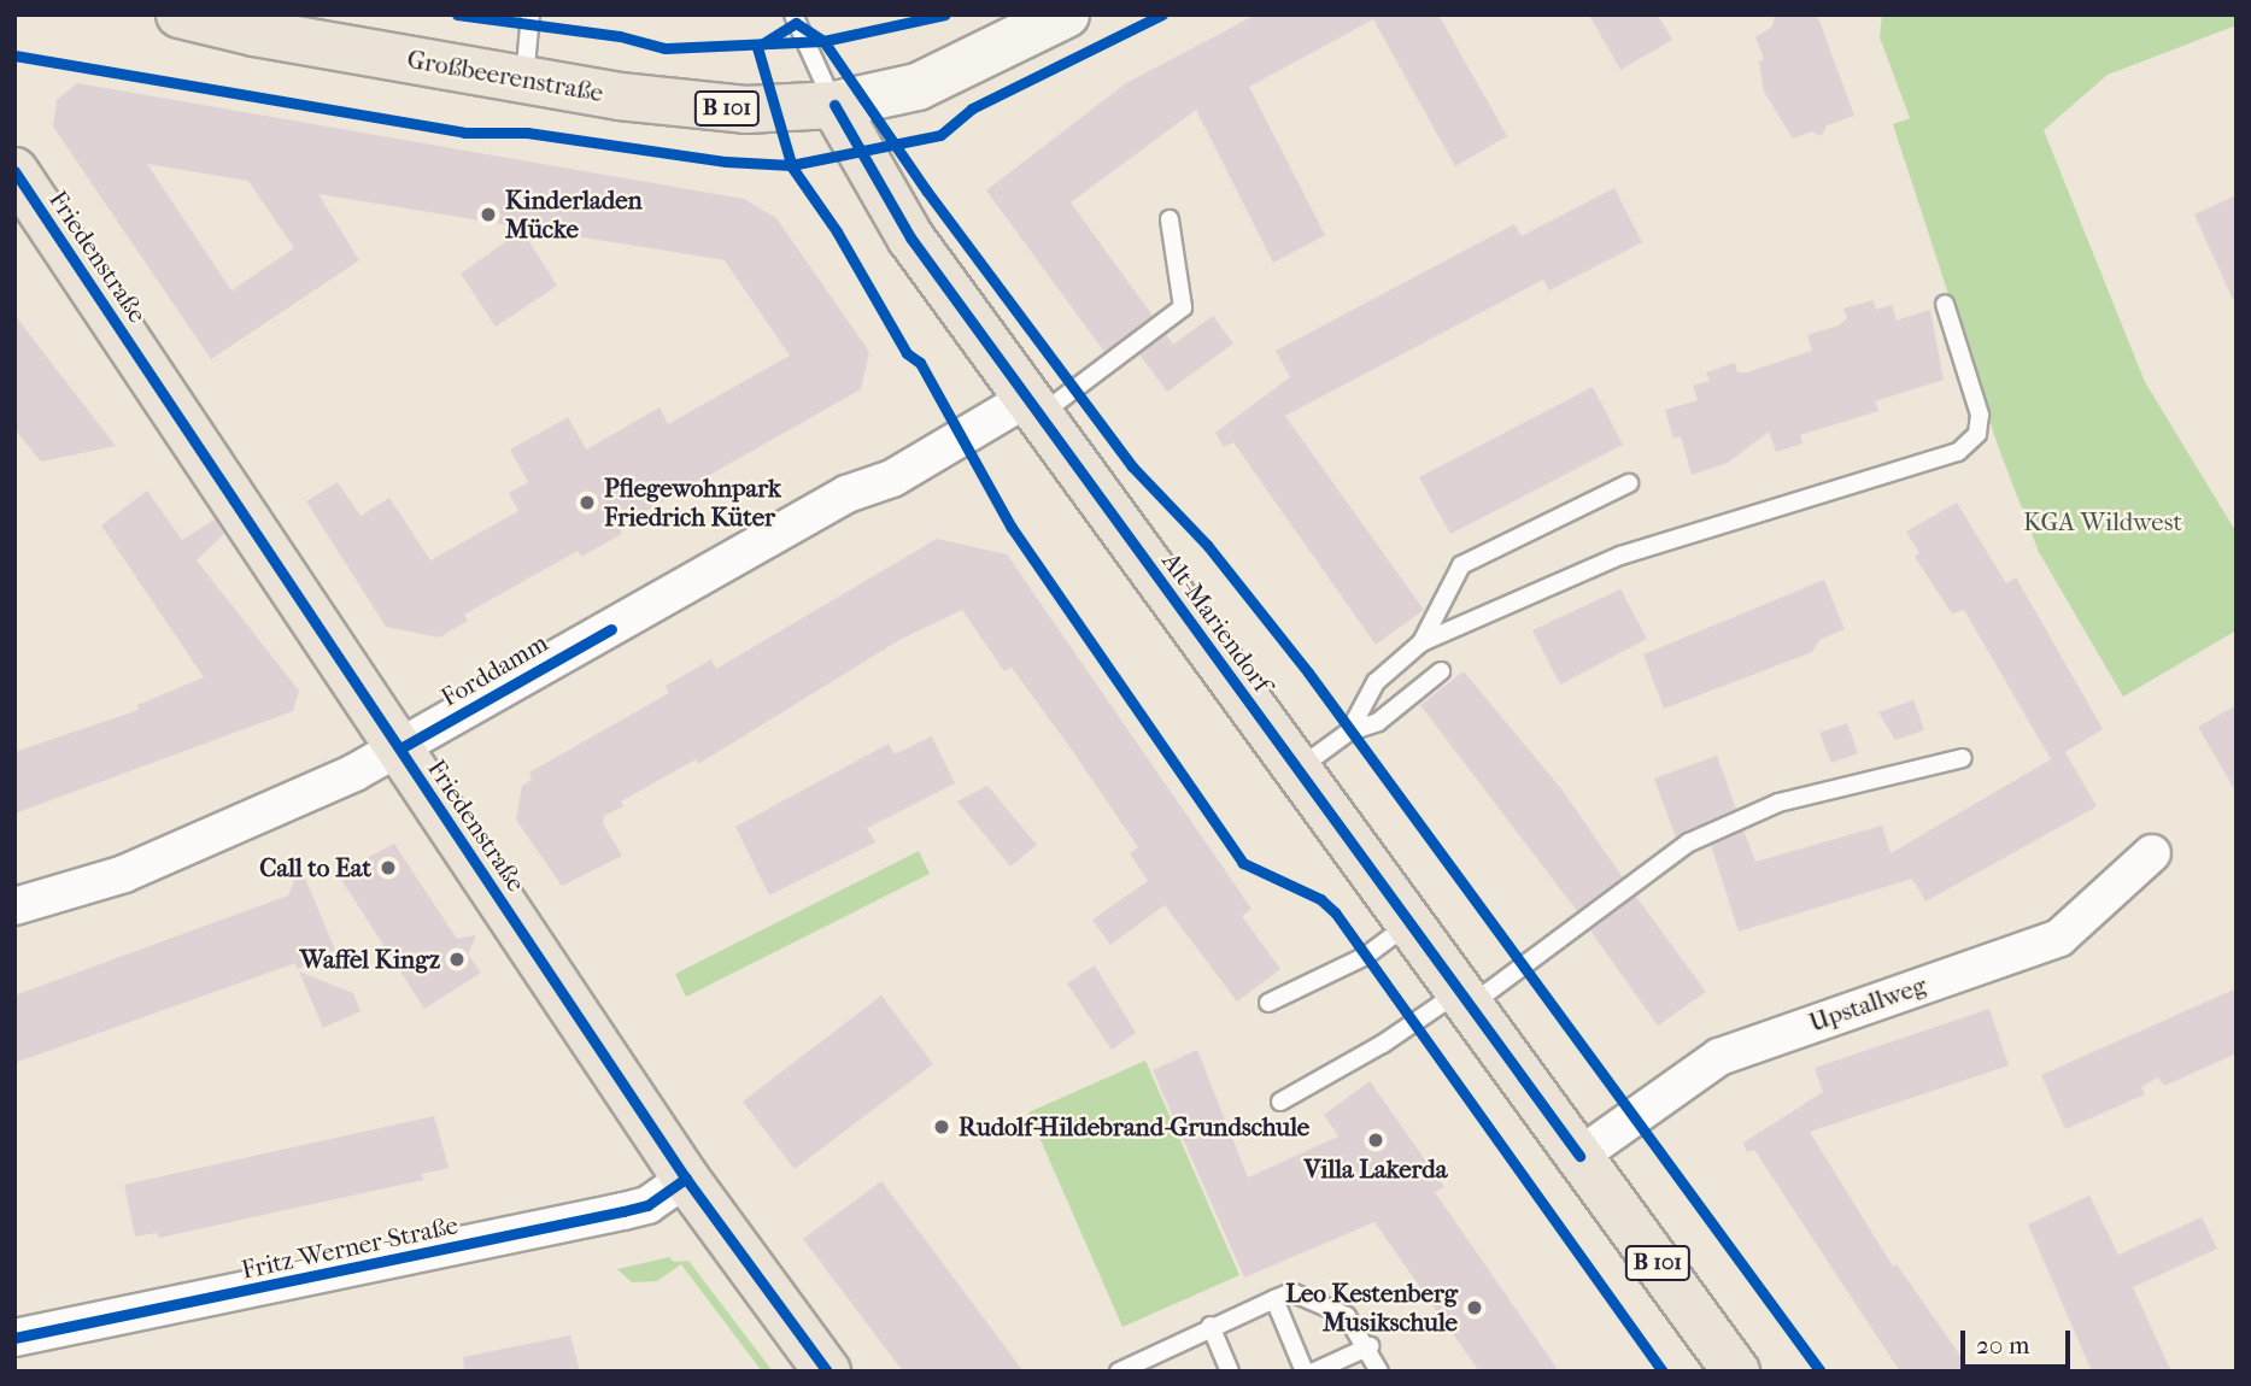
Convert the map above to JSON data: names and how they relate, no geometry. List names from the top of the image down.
{
  "streets": {
    "main road": [
      "Großbeerenstraße",
      "B 101",
      "Friedenstraße",
      "Alt-Mariendorf"
    ],
    "street": ["Forddamm", "Upstallweg", "Fritz-Werner-Straße"]
  },
  "crossings": [
    ["Großbeerenstraße", "Alt-Mariendorf"],
    ["Friedenstraße", "Forddamm"],
    ["Friedenstraße", "Fritz-Werner-Straße"],
    ["Alt-Mariendorf", "Forddamm"],
    ["Alt-Mariendorf", "Upstallweg"]
  ],
  "parks": ["KGA Wildwest"],
  "places": [
    "Kinderladen Mücke",
    "Pflegewohnpark Friedrich Küter",
    "Call to Eat",
    "Waffel Kingz",
    "Rudolf-Hildebrand-Grundschule",
    "Villa Lakerda",
    "Leo Kestenberg Musikschule"
  ],
  "scale_bar": "20 m"
}
